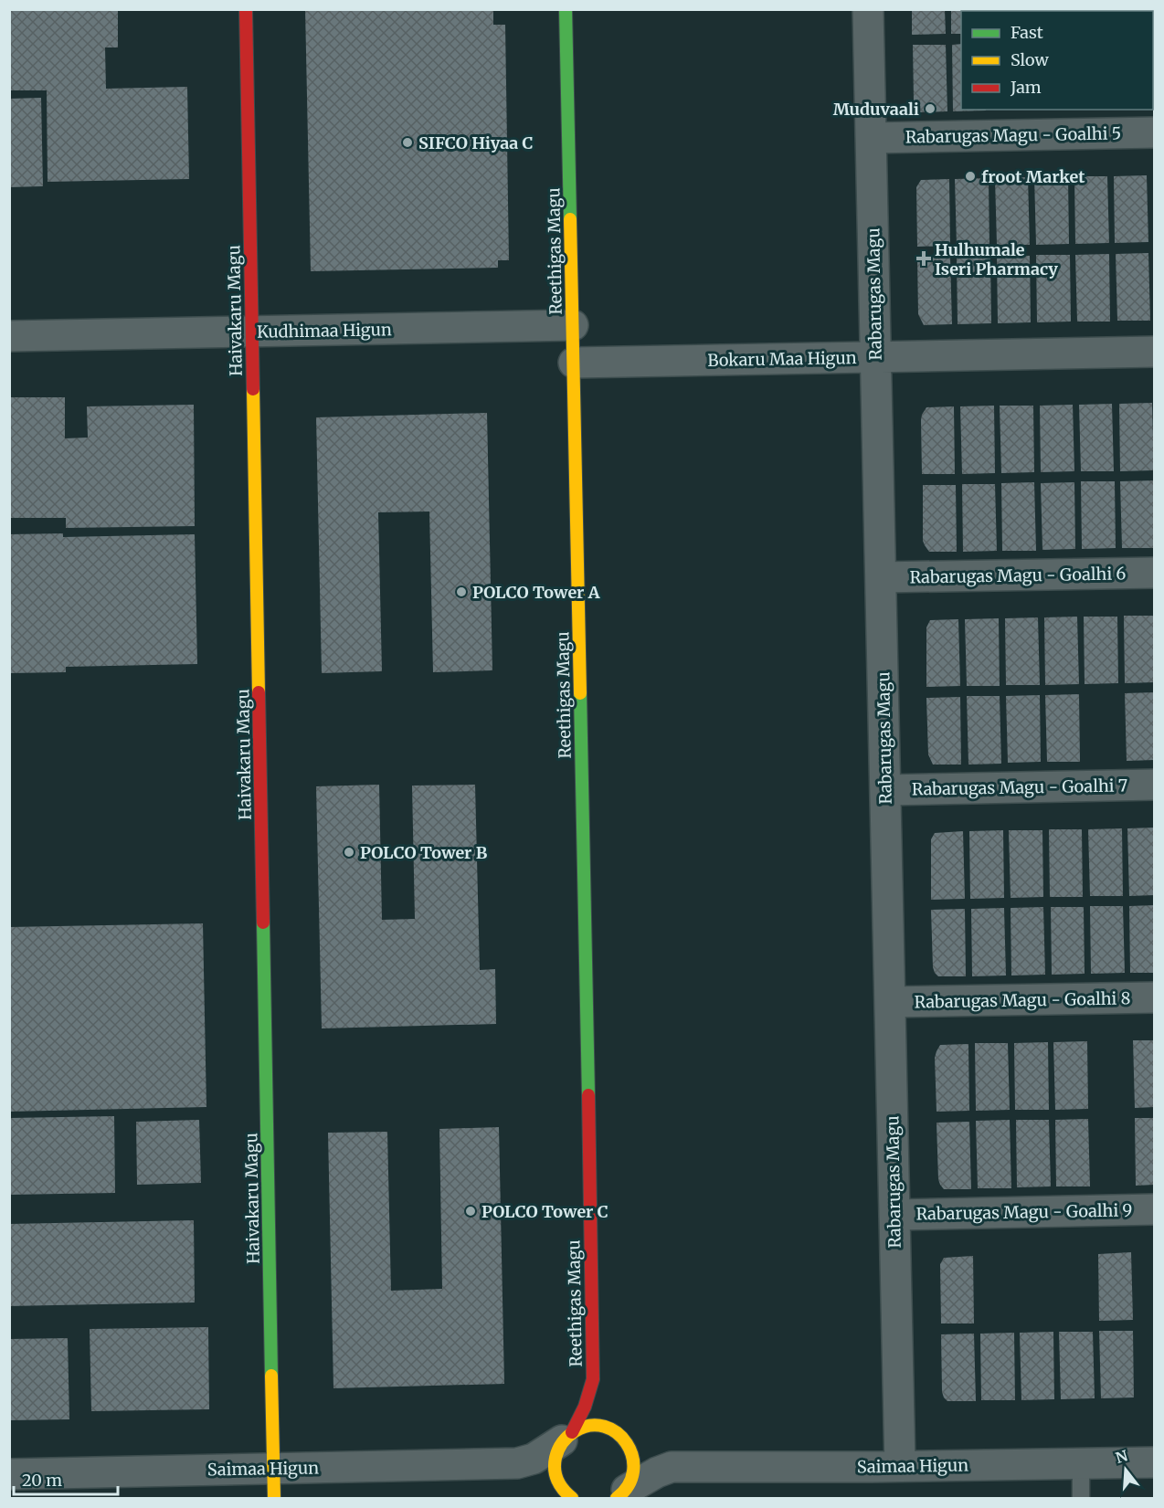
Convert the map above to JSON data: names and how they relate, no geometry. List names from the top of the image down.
{
  "streets": {
    "street": [
      "Rabarugas Magu - Goalhi 5",
      "Reethigas Magu",
      "Rabarugas Magu",
      "Haivakaru Magu",
      "Kudhimaa Higun",
      "Bokaru Maa Higun",
      "Rabarugas Magu - Goalhi 6",
      "Rabarugas Magu - Goalhi 7",
      "Rabarugas Magu - Goalhi 8",
      "Rabarugas Magu - Goalhi 9",
      "Saimaa Higun"
    ]
  },
  "crossings": [
    ["Rabarugas Magu - Goalhi 5", "Rabarugas Magu"],
    ["Reethigas Magu", "Kudhimaa Higun"],
    ["Reethigas Magu", "Bokaru Maa Higun"],
    ["Reethigas Magu", "Saimaa Higun"],
    ["Rabarugas Magu", "Bokaru Maa Higun"],
    ["Rabarugas Magu", "Rabarugas Magu - Goalhi 6"],
    ["Rabarugas Magu", "Rabarugas Magu - Goalhi 7"],
    ["Rabarugas Magu", "Rabarugas Magu - Goalhi 8"],
    ["Rabarugas Magu", "Rabarugas Magu - Goalhi 9"],
    ["Rabarugas Magu", "Saimaa Higun"],
    ["Haivakaru Magu", "Kudhimaa Higun"],
    ["Haivakaru Magu", "Saimaa Higun"]
  ],
  "places": {
    "other": [
      "Muduvaali",
      "SIFCO Hiyaa C",
      "froot Market",
      "POLCO Tower A",
      "POLCO Tower B",
      "POLCO Tower C"
    ],
    "health": ["Hulhumale Iseri Pharmacy"]
  },
  "legend": ["Fast", "Slow", "Jam"],
  "scale_bar": "20 m",
  "north": "top"
}
